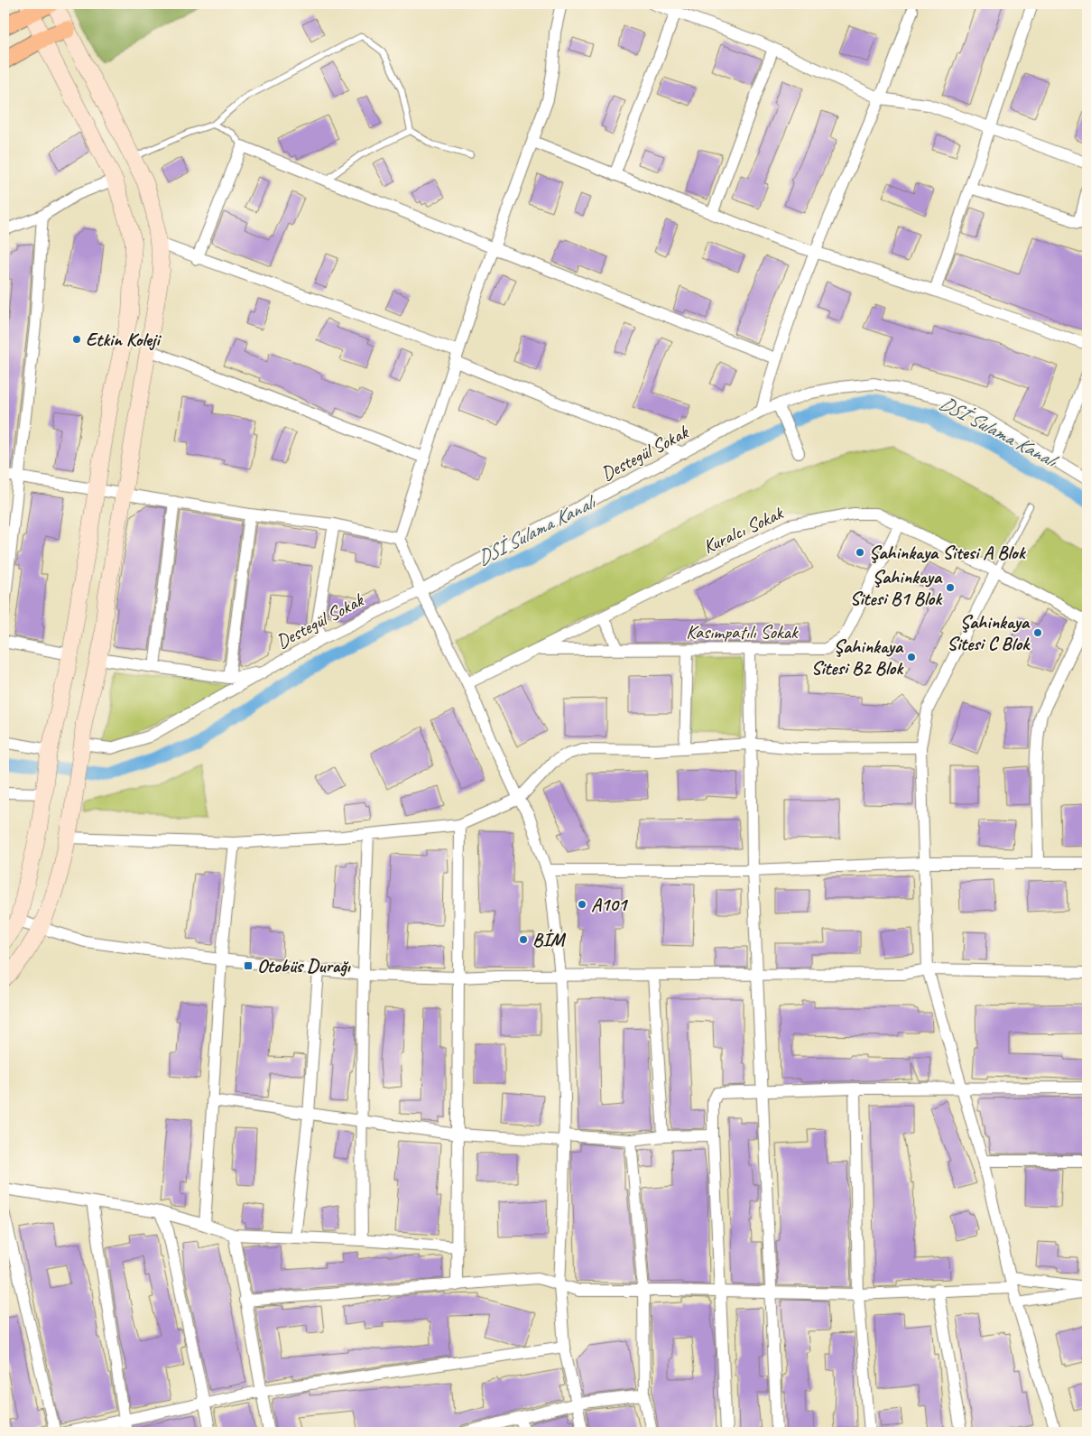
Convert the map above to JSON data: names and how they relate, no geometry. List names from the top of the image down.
{
  "streets": {
    "street": ["Destegül Sokak", "Kuralcı Sokak", "Kasımpatılı Sokak"]
  },
  "crossings": [
    ["Kuralcı Sokak", "Kasımpatılı Sokak"]
  ],
  "water": ["DSİ Sulama Kanalı"],
  "places": {
    "other": [
      "Etkin Koleji",
      "Şahinkaya Sitesi A Blok",
      "Şahinkaya Sitesi B1 Blok",
      "Şahinkaya Sitesi C Blok",
      "Şahinkaya Sitesi B2 Blok",
      "A101",
      "BİM"
    ],
    "transit": ["Otobüs Durağı"]
  }
}
